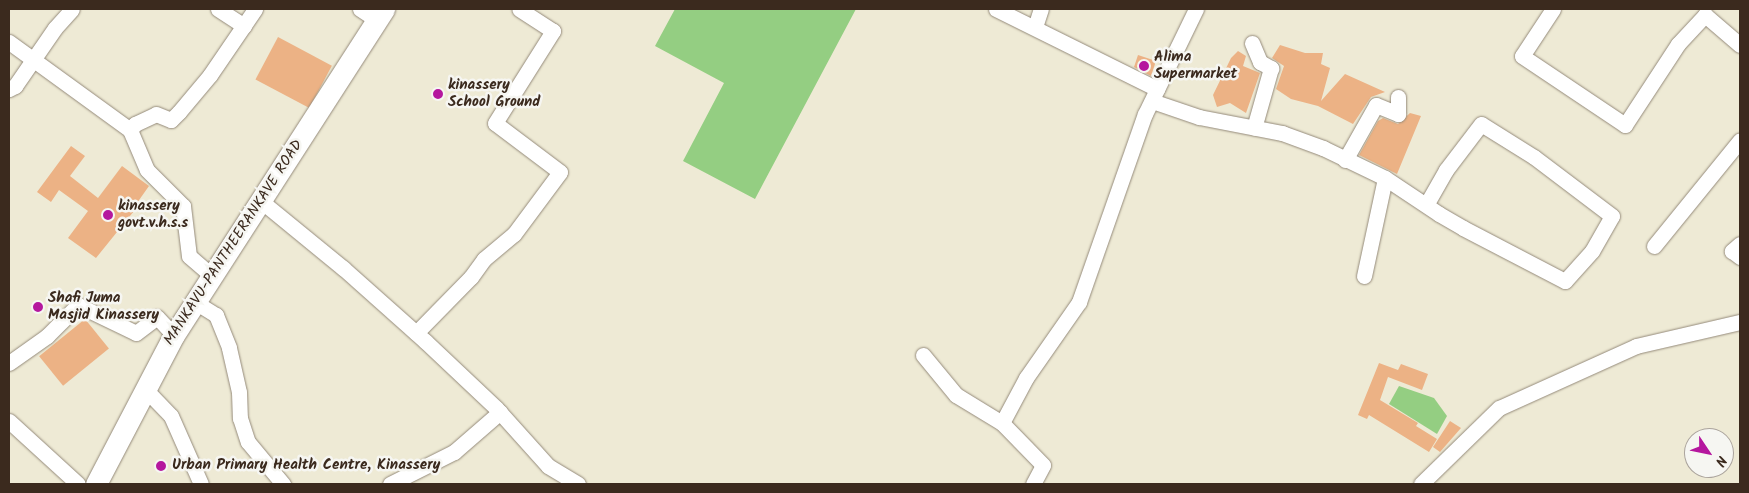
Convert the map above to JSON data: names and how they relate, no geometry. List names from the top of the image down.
{
  "streets": {
    "main road": ["MANKAVU-PANTHEERANKAVE ROAD"]
  },
  "places": [
    "Alima Supermarket",
    "kinassery School Ground",
    "kinassery govt.v.h.s.s",
    "Shafi Juma Masjid Kinassery",
    "Urban Primary Health Centre, Kinassery"
  ],
  "north": "bottom right"
}
